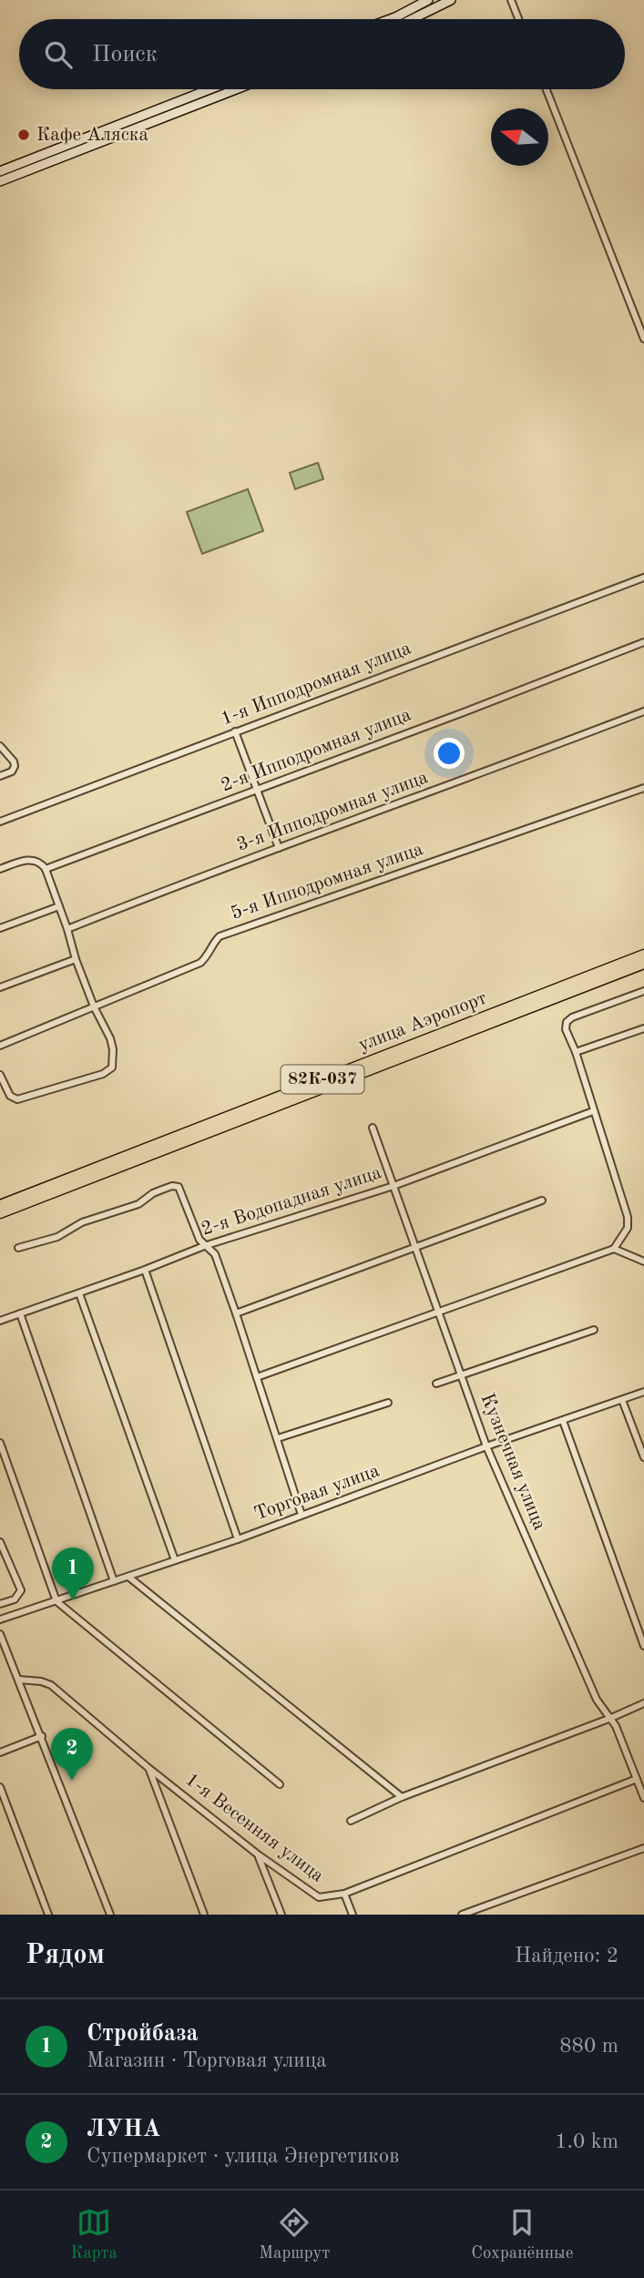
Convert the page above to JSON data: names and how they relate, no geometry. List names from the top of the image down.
{
  "streets": {
    "main road": ["улица Аэропорт", "82К-037"],
    "street": [
      "1-я Ипподромная улица",
      "2-я Ипподромная улица",
      "3-я Ипподромная улица",
      "5-я Ипподромная улица",
      "2-я Водопадная улица",
      "Кузнечная улица",
      "Торговая улица",
      "1-я Весенняя улица"
    ]
  },
  "crossings": [
    ["2-я Водопадная улица", "Кузнечная улица"],
    ["Кузнечная улица", "Торговая улица"],
    ["Кузнечная улица", "1-я Весенняя улица"]
  ],
  "places": ["Кафе Аляска"],
  "north": "left",
  "page": {
    "search": "Поиск",
    "pins": ["1", "2"],
    "heading": ["Рядом", "Найдено: 2"],
    "list": [
      {
        "mark": "1",
        "name": "Стройбаза",
        "note": "Магазин · Торговая улица",
        "value": "880 m"
      },
      {
        "mark": "2",
        "name": "ЛУНА",
        "note": "Супермаркет · улица Энергетиков",
        "value": "1.0 km"
      }
    ],
    "nav": ["Карта", "Маршрут", "Сохранённые"]
  }
}
